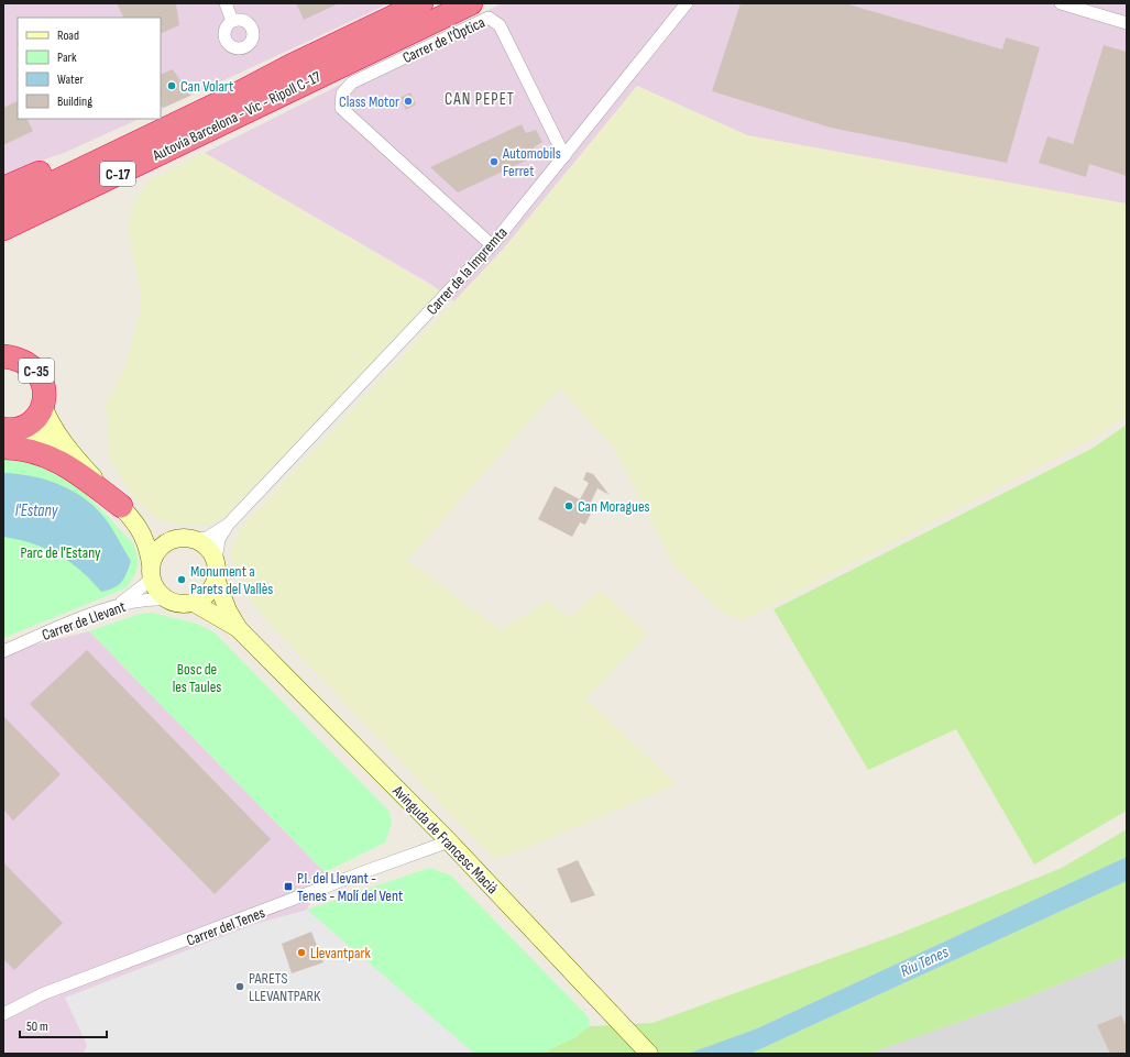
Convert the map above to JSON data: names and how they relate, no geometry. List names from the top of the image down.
{
  "streets": {
    "highway": ["Autovia Barcelona - Vic - Ripoll C-17", "C-17", "C-35"],
    "street": [
      "Carrer de l'Òptica",
      "Carrer de la Impremta",
      "Carrer de Llevant",
      "Avinguda de Francesc Macià",
      "Carrer del Tenes"
    ]
  },
  "crossings": [
    ["Carrer de l'Òptica", "Carrer de la Impremta"],
    ["Avinguda de Francesc Macià", "Carrer del Tenes"]
  ],
  "districts": ["CAN PEPET"],
  "water": ["l'Estany", "Riu Tenes"],
  "parks": ["Parc de l'Estany", "Bosc de les Taules"],
  "places": {
    "other": [
      "Can Volart",
      "Class Motor",
      "Automobils Ferret",
      "Can Moragues",
      "Monument a Parets del Vallès",
      "Llevantpark",
      "PARETS LLEVANTPARK"
    ],
    "transit": ["P.I. del Llevant - Tenes - Molí del Vent"]
  },
  "legend": [
    "Road",
    "Park",
    "Water",
    "Building"
  ],
  "scale_bar": "50 m"
}
